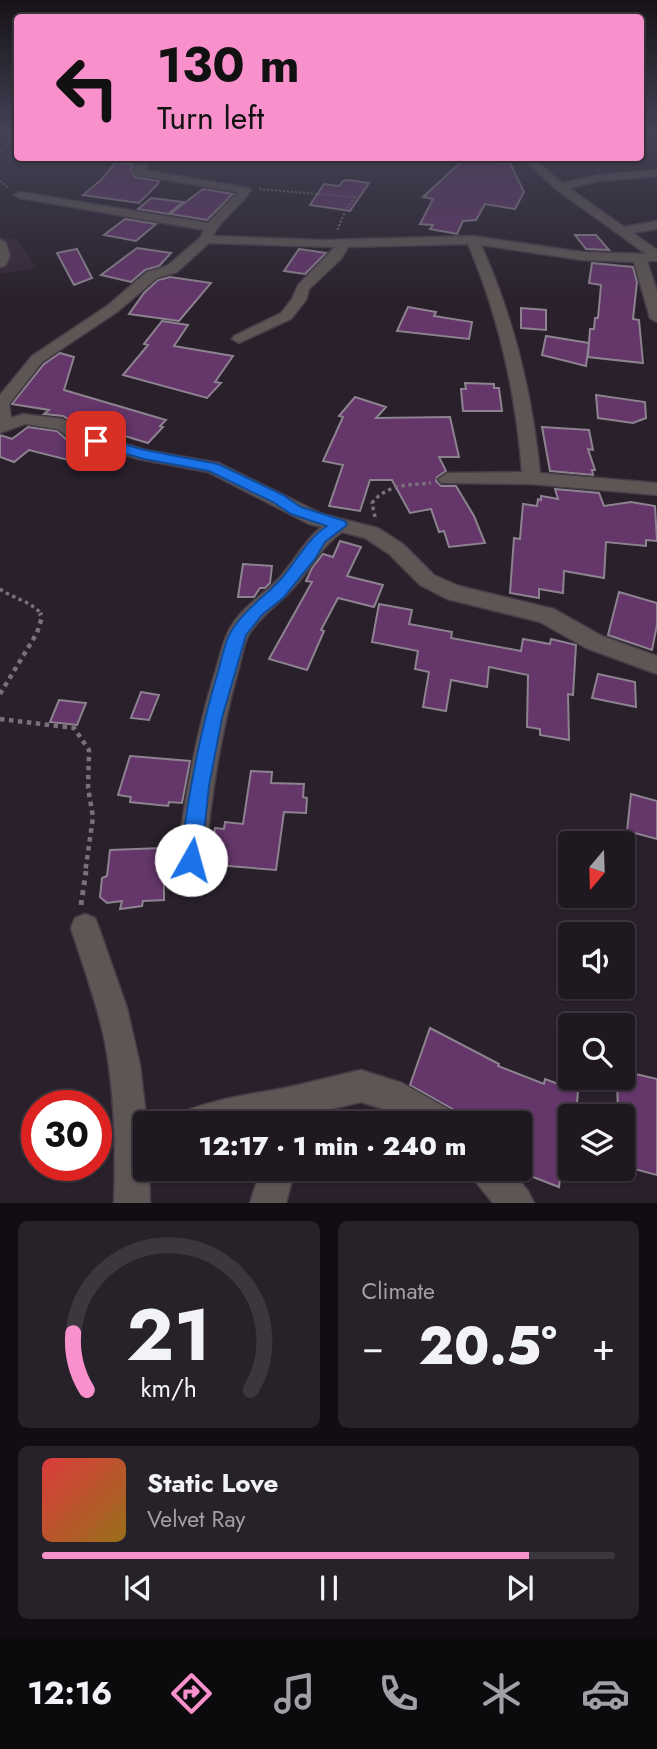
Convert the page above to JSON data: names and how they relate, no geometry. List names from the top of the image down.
{
  "north": "bottom",
  "page": {
    "turn": ["130 m", "Turn left"],
    "limit": "30",
    "trip": "12:17 · 1 min · 240 m",
    "tile": "Climate",
    "heat": ["−", "20.5°", "+"],
    "song": ["Static Love", "Velvet Ray"],
    "tabs": "12:16",
    "gauge": ["21", "km/h"]
  }
}
